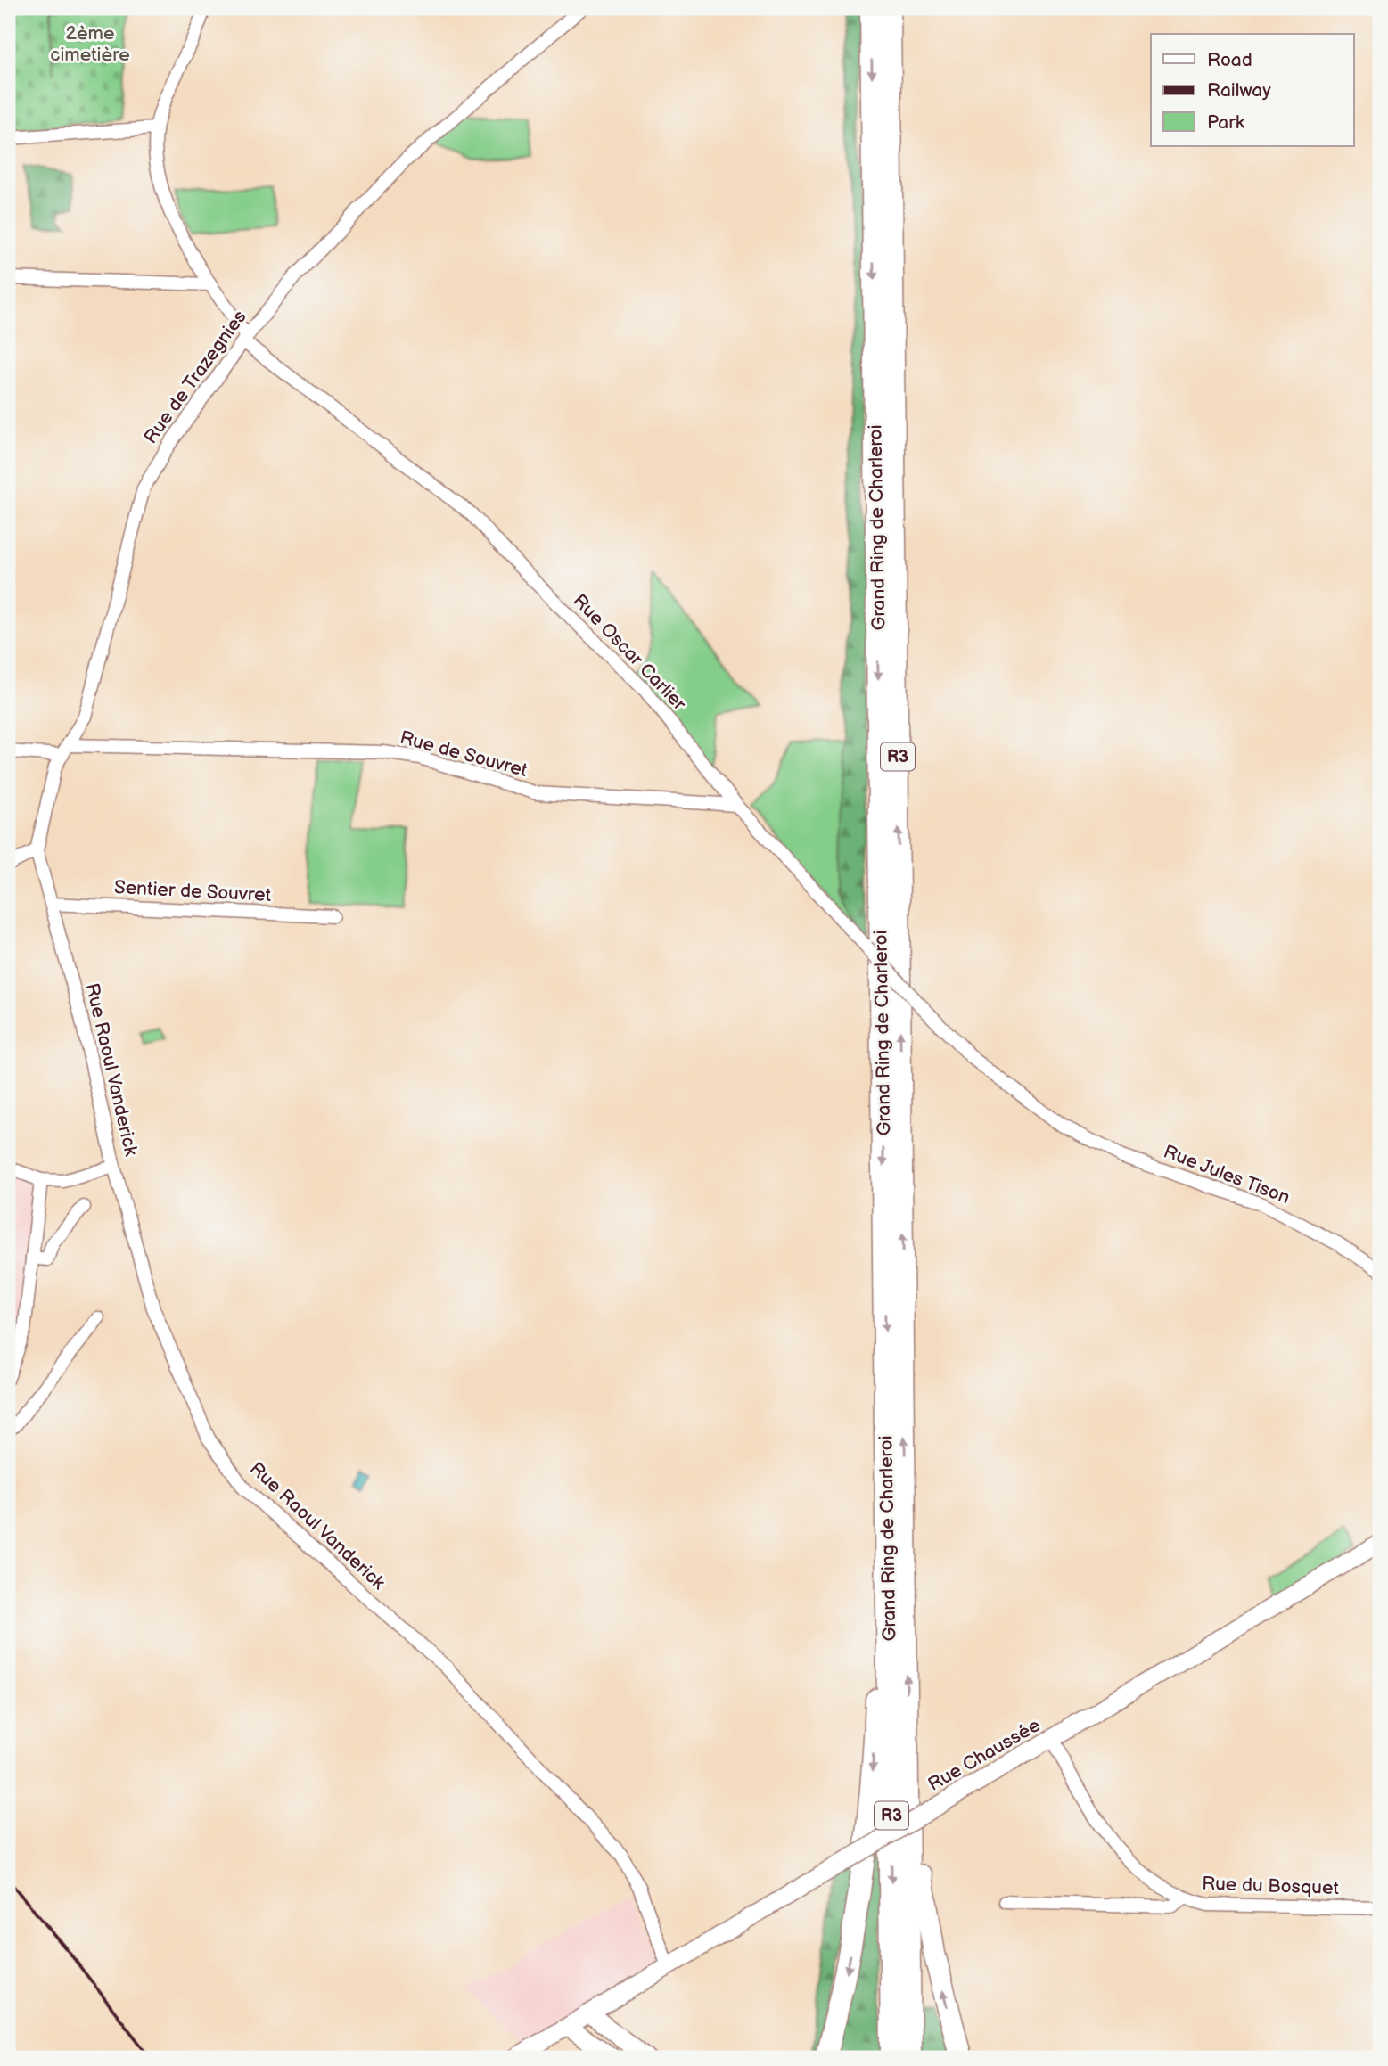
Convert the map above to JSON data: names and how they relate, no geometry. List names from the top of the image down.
{
  "streets": {
    "highway": ["Grand Ring de Charleroi", "R3"],
    "main road": ["Rue Chaussée"],
    "street": [
      "Rue de Trazegnies",
      "Rue Oscar Carlier",
      "Rue de Souvret",
      "Sentier de Souvret",
      "Rue Raoul Vanderick",
      "Rue Jules Tison",
      "Rue du Bosquet"
    ]
  },
  "crossings": [
    ["Rue de Trazegnies", "Rue Oscar Carlier"],
    ["Rue de Trazegnies", "Rue de Souvret"],
    ["Rue de Trazegnies", "Rue Raoul Vanderick"],
    ["Rue Oscar Carlier", "Rue de Souvret"],
    ["Rue Oscar Carlier", "Rue Jules Tison"],
    ["Sentier de Souvret", "Rue Raoul Vanderick"],
    ["Rue Raoul Vanderick", "Rue Chaussée"],
    ["Rue Chaussée", "Rue du Bosquet"]
  ],
  "parks": ["2ème cimetière"],
  "legend": ["Road", "Railway", "Park"]
}
